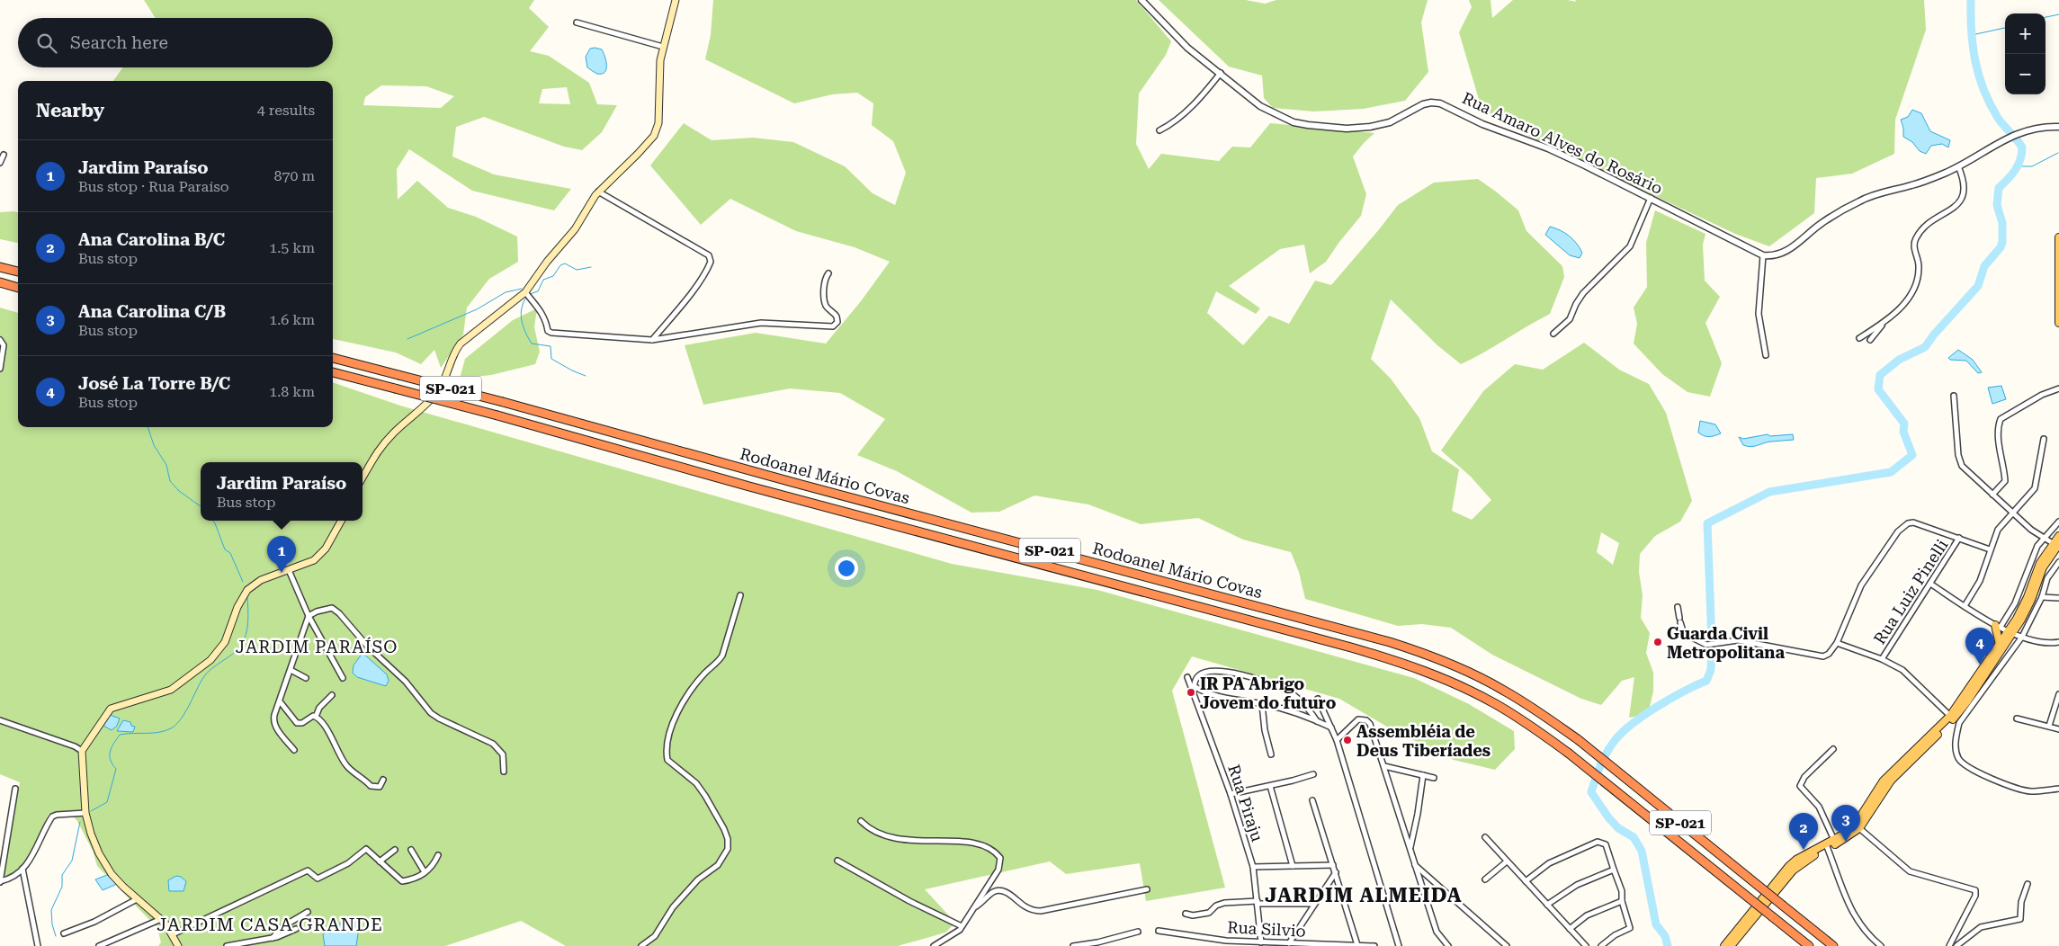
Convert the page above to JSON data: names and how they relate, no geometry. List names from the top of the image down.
{
  "streets": {
    "highway": ["SP-021", "Rodoanel Mário Covas"],
    "street": [
      "Rua Amaro Alves do Rosário",
      "Rua Luiz Pinelli",
      "Rua Piraju",
      "Rua Silvio"
    ]
  },
  "crossings": [
    ["Rua Piraju", "Rua Silvio"]
  ],
  "districts": ["JARDIM PARAÍSO", "JARDIM ALMEIDA", "JARDIM CASA GRANDE"],
  "places": ["Guarda Civil Metropolitana", "IR PA Abrigo Jovem do futuro", "Assembléia de Deus Tiberíades"],
  "page": {
    "map_buttons": ["+", "−"],
    "search": "Search here",
    "heading": ["Nearby", "4 results"],
    "list": [
      {
        "mark": "1",
        "name": "Jardim Paraíso",
        "note": "Bus stop · Rua Paraíso",
        "value": "870 m"
      },
      {
        "mark": "2",
        "name": "Ana Carolina B/C",
        "note": "Bus stop",
        "value": "1.5 km"
      },
      {
        "mark": "3",
        "name": "Ana Carolina C/B",
        "note": "Bus stop",
        "value": "1.6 km"
      },
      {
        "mark": "4",
        "name": "José La Torre B/C",
        "note": "Bus stop",
        "value": "1.8 km"
      }
    ],
    "popup": ["Jardim Paraíso", "Bus stop"],
    "pins": [
      "1",
      "4",
      "3",
      "2"
    ]
  }
}
